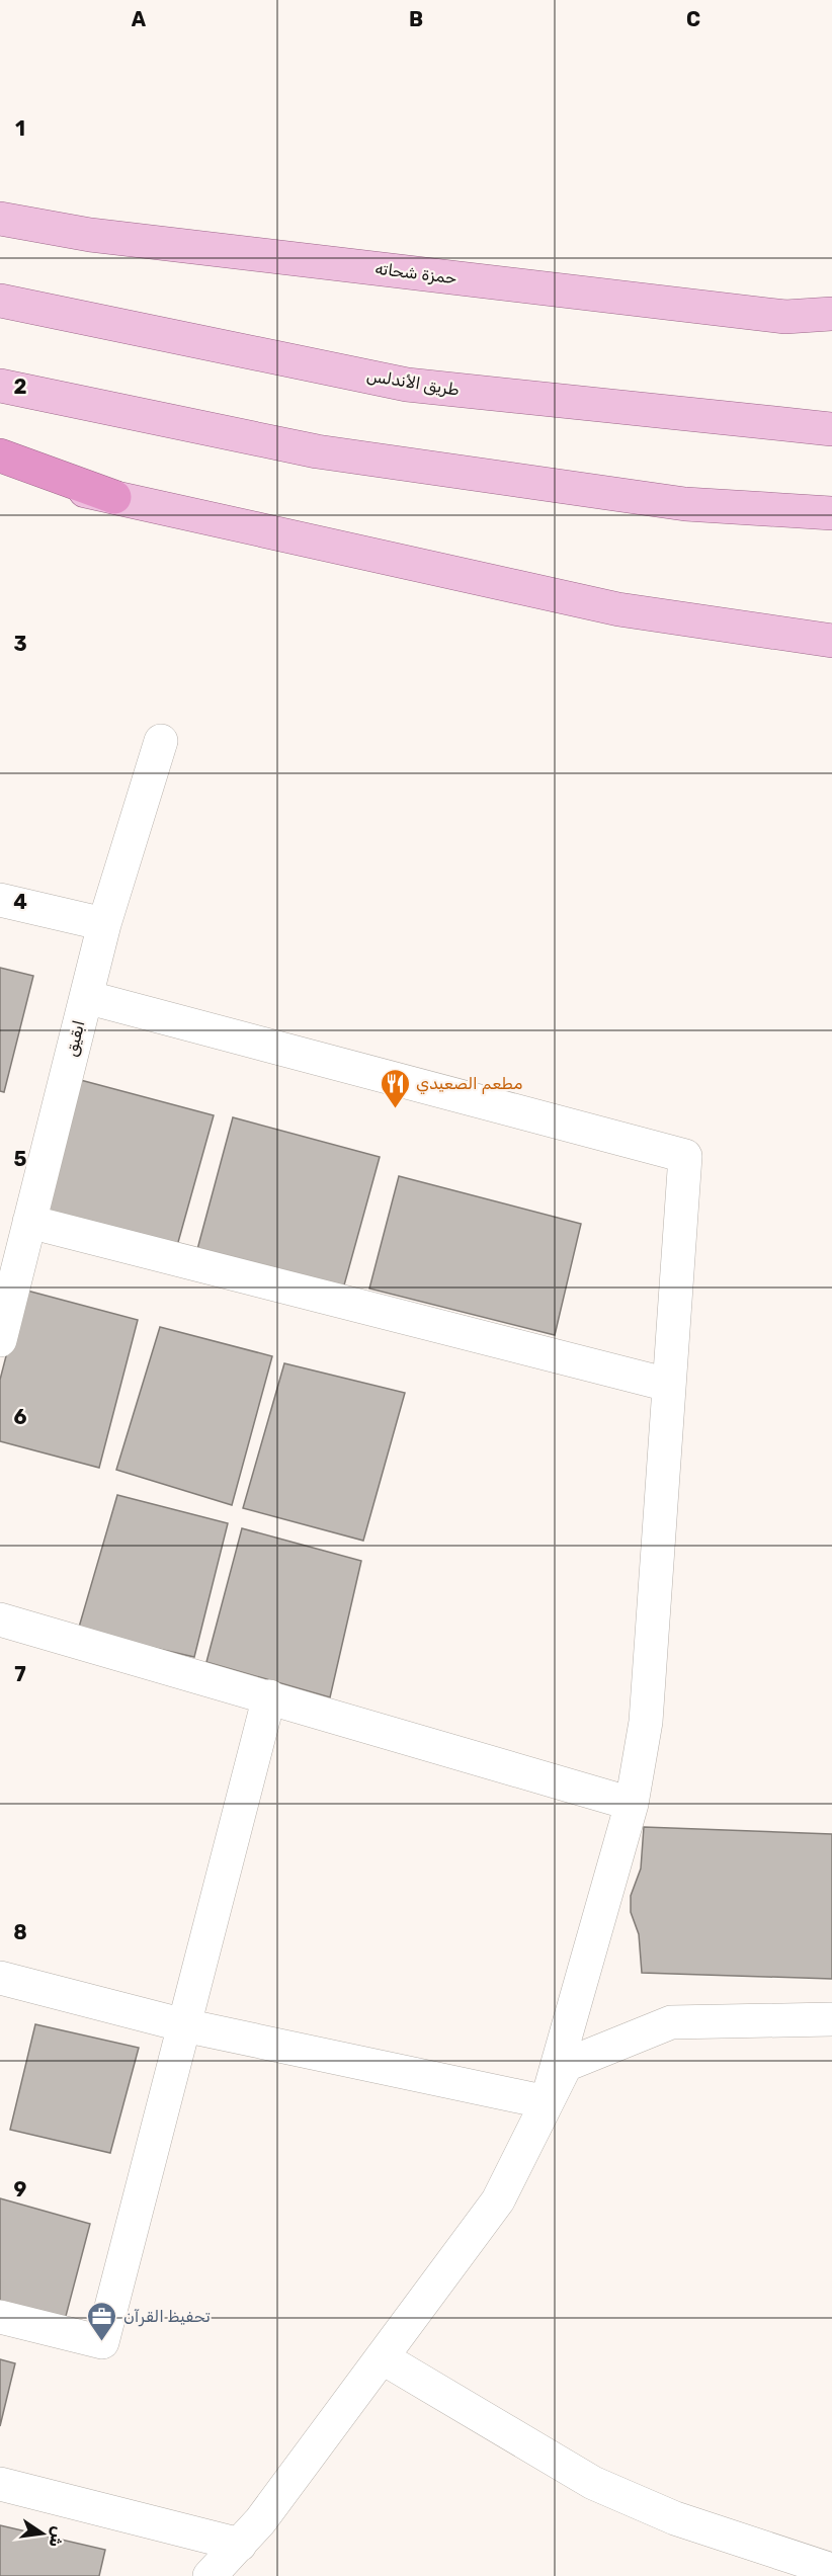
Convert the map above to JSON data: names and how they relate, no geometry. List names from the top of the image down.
{
  "streets": {
    "main road": ["حمزة شحاته", "طريق الأندلس"],
    "street": ["ابقيق"]
  },
  "places": {
    "restaurant": ["مطعم الصعيدي"],
    "office": ["تحفيظ القرآن"]
  },
  "north": "right",
  "grid": {
    "columns": ["A", "B", "C"],
    "rows": [
      "1",
      "2",
      "3",
      "4",
      "5",
      "6",
      "7",
      "8",
      "9"
    ]
  }
}
